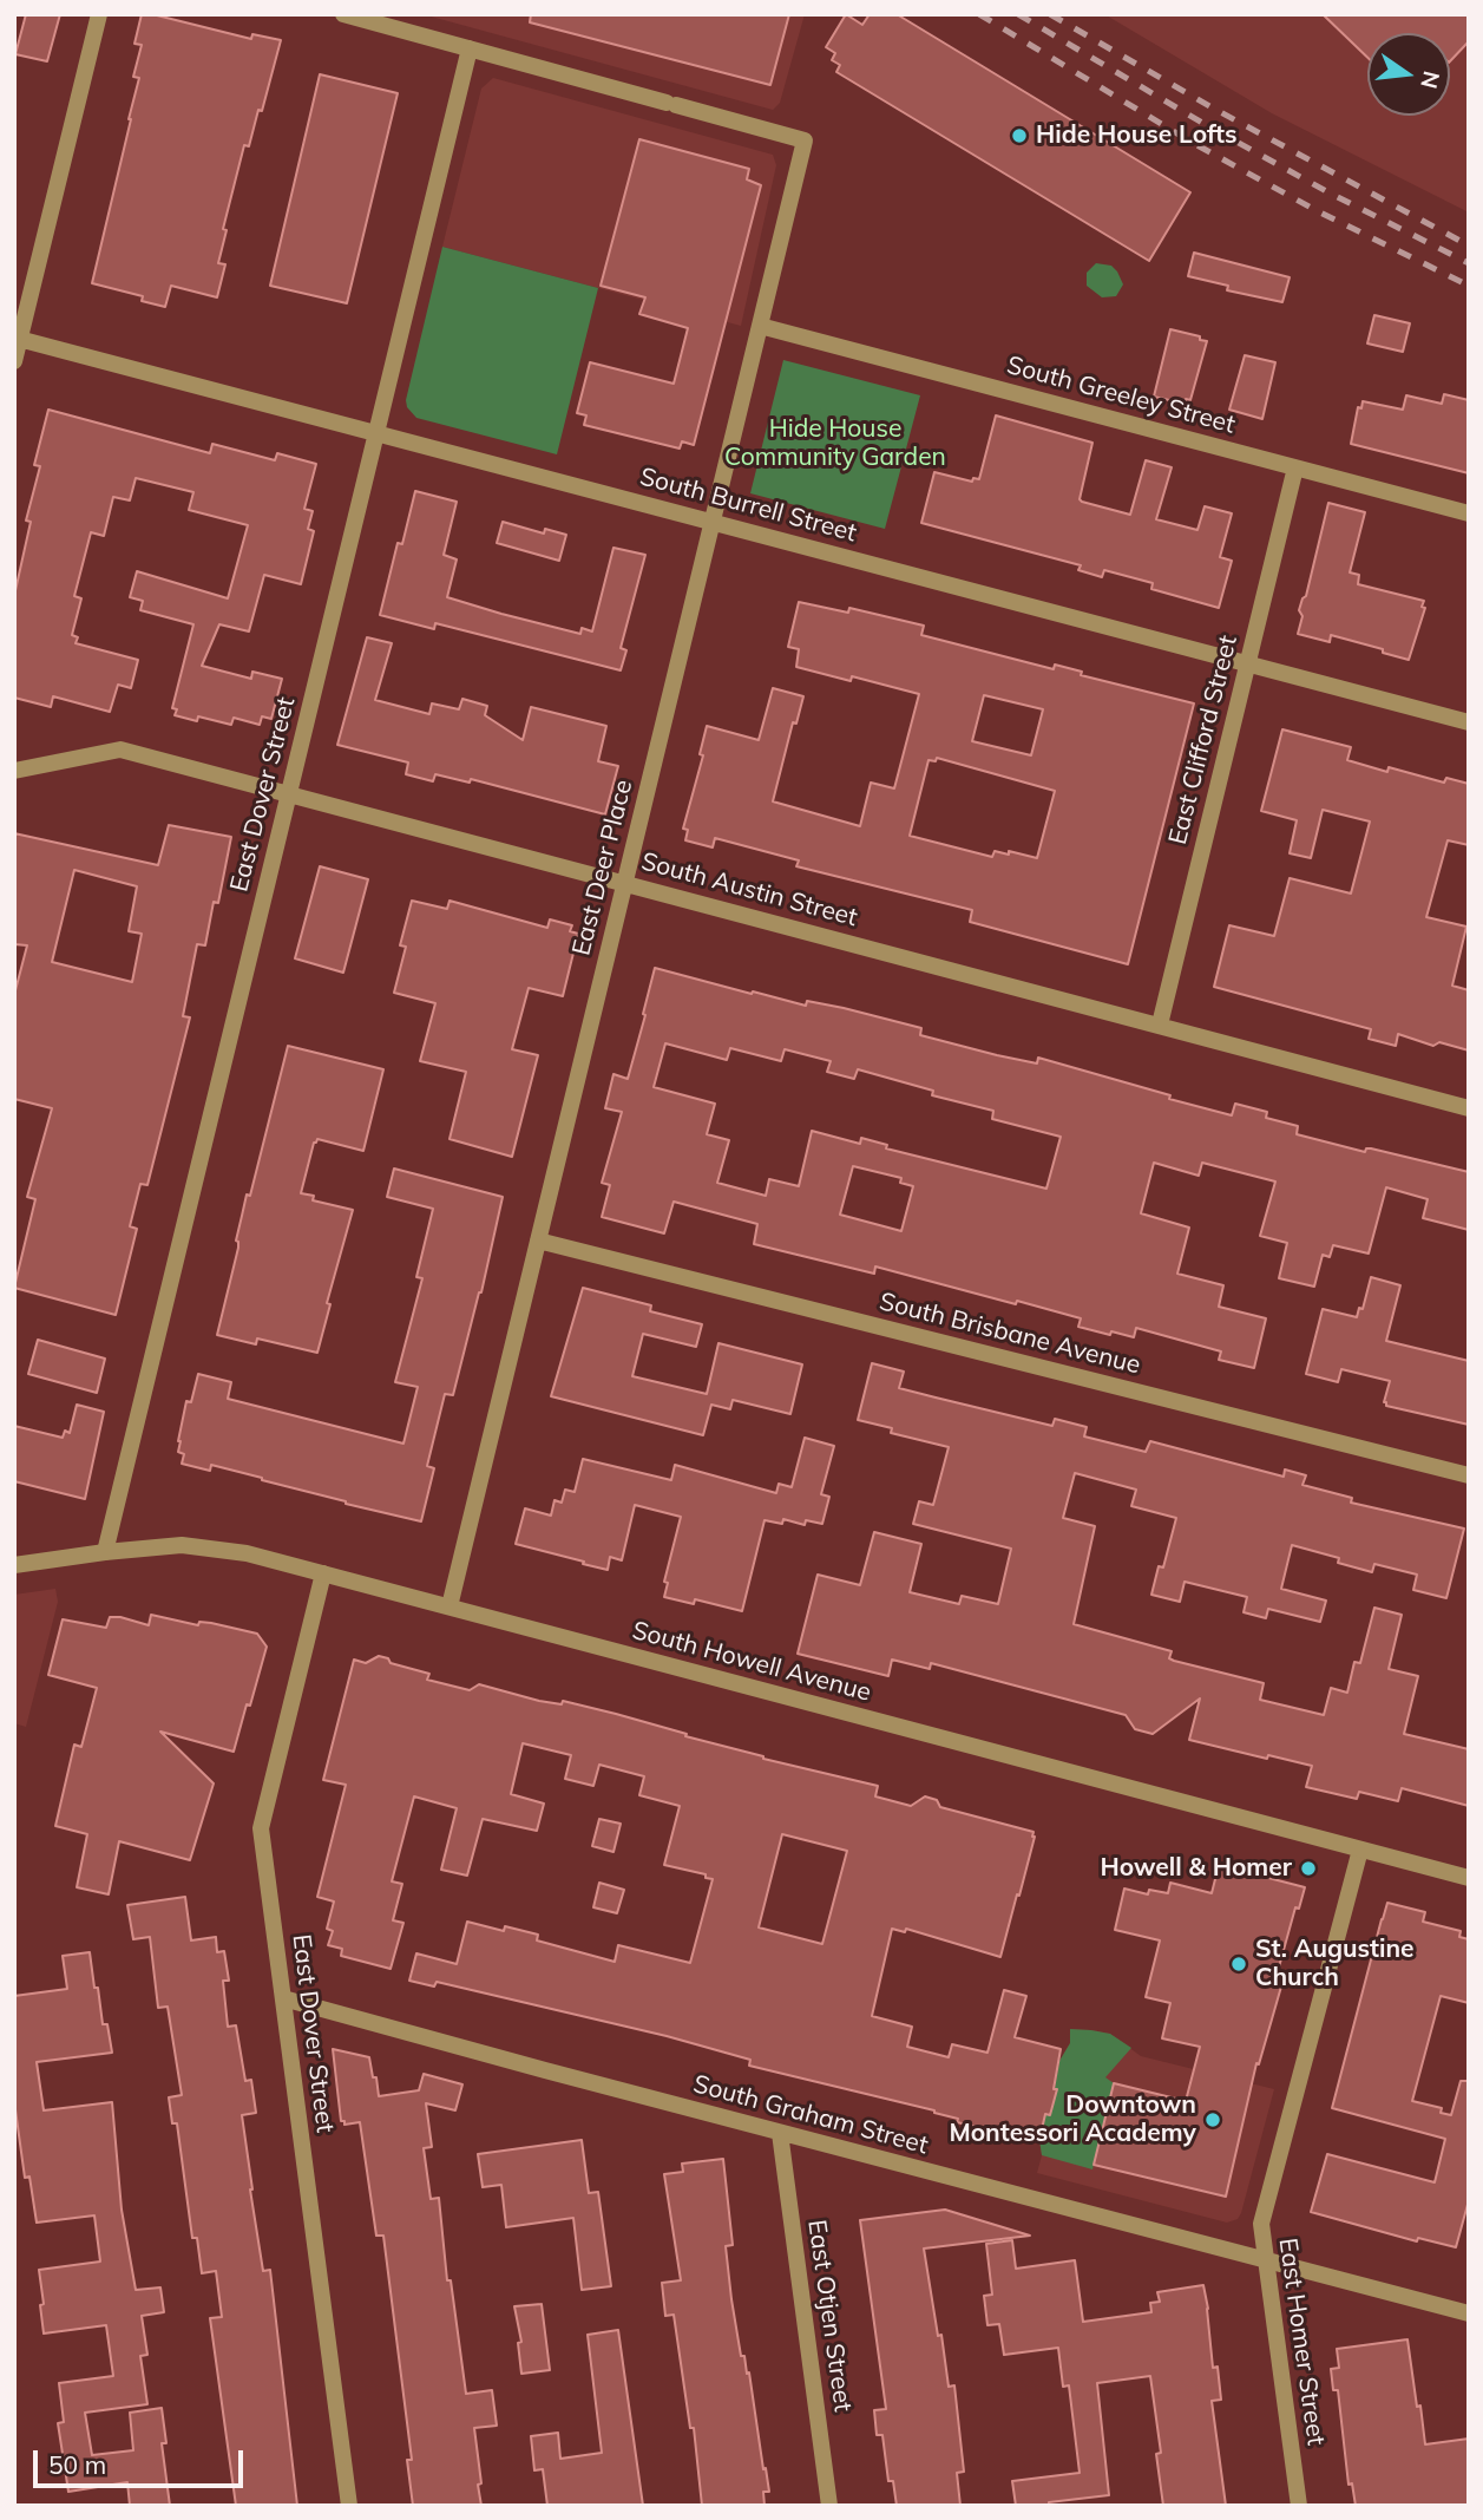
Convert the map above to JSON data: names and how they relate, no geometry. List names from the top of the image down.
{
  "streets": {
    "street": [
      "South Greeley Street",
      "South Burrell Street",
      "East Clifford Street",
      "East Dover Street",
      "East Deer Place",
      "South Austin Street",
      "South Brisbane Avenue",
      "South Howell Avenue",
      "South Graham Street",
      "East Otjen Street",
      "East Homer Street"
    ]
  },
  "crossings": [
    ["South Greeley Street", "East Clifford Street"],
    ["South Greeley Street", "East Deer Place"],
    ["South Burrell Street", "East Clifford Street"],
    ["South Burrell Street", "East Dover Street"],
    ["South Burrell Street", "East Deer Place"],
    ["East Clifford Street", "South Austin Street"],
    ["East Dover Street", "East Deer Place"],
    ["East Dover Street", "South Austin Street"],
    ["East Dover Street", "South Howell Avenue"],
    ["East Dover Street", "South Graham Street"],
    ["East Deer Place", "South Austin Street"],
    ["East Deer Place", "South Brisbane Avenue"],
    ["East Deer Place", "South Howell Avenue"],
    ["South Howell Avenue", "East Homer Street"],
    ["South Graham Street", "East Otjen Street"],
    ["South Graham Street", "East Homer Street"]
  ],
  "parks": ["Hide House Community Garden"],
  "places": [
    "Hide House Lofts",
    "Howell & Homer",
    "St. Augustine Church",
    "Downtown Montessori Academy"
  ],
  "scale_bar": "50 m",
  "north": "right"
}
